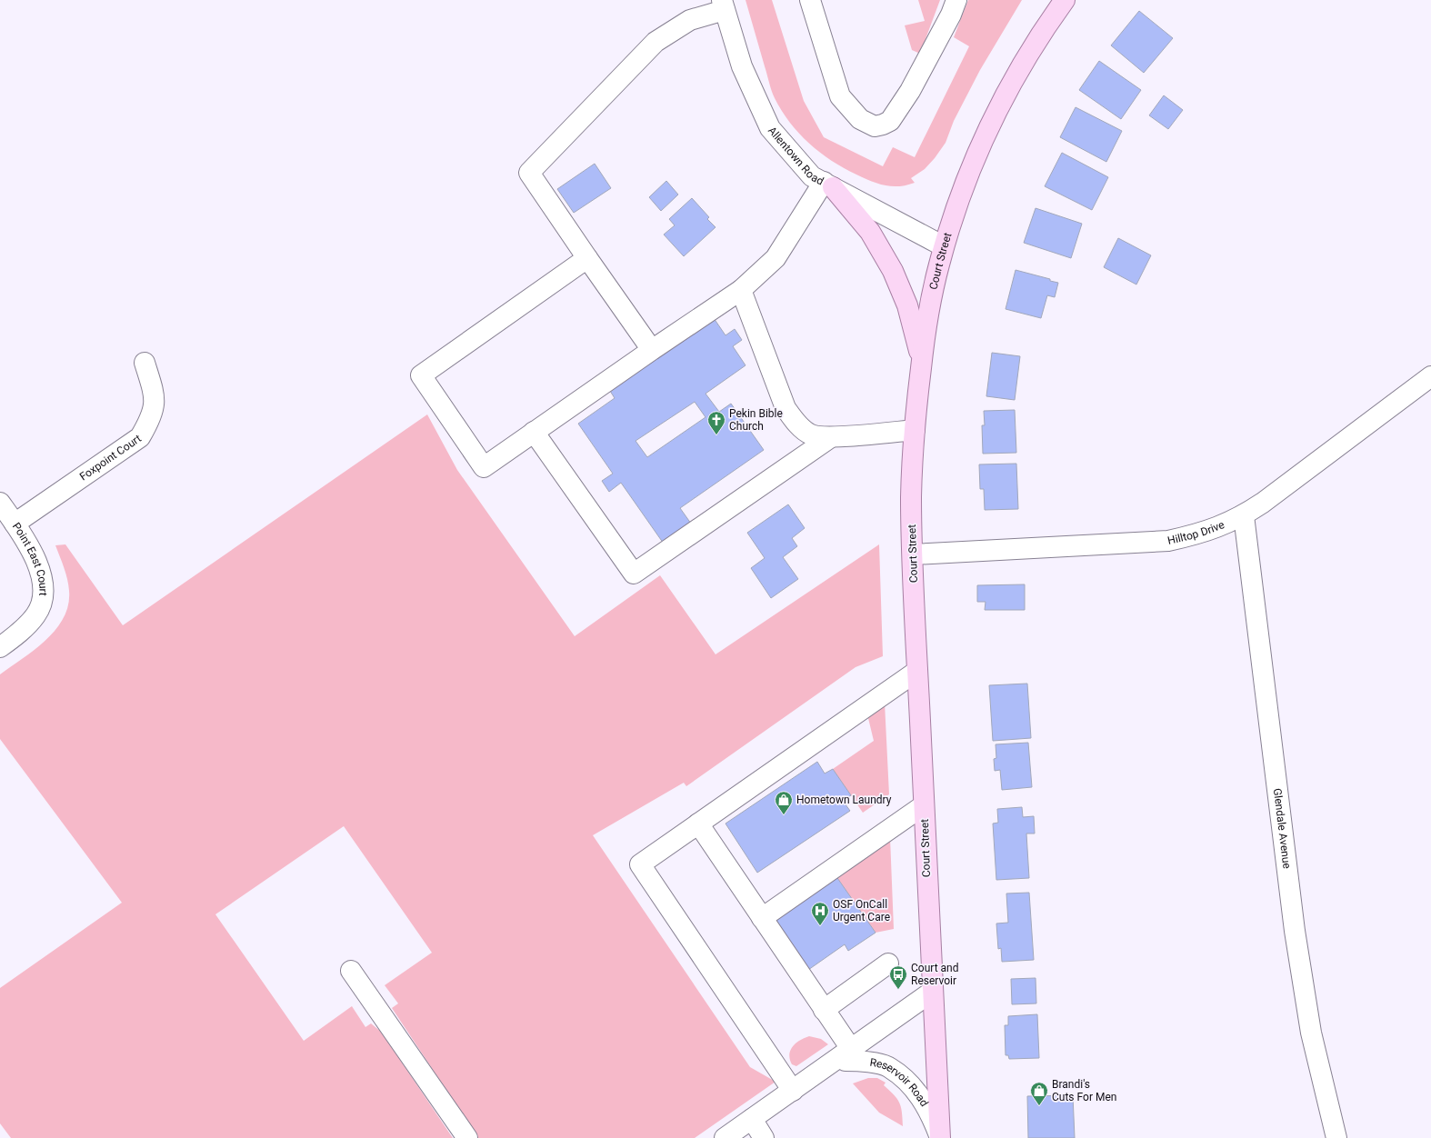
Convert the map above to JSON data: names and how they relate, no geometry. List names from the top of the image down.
{
  "streets": {
    "main road": ["Court Street"],
    "street": [
      "Allentown Road",
      "Foxpoint Court",
      "Hilltop Drive",
      "Point East Court",
      "Glendale Avenue",
      "Reservoir Road"
    ]
  },
  "crossings": [
    ["Allentown Road", "Court Street"],
    ["Court Street", "Hilltop Drive"],
    ["Court Street", "Reservoir Road"],
    ["Foxpoint Court", "Point East Court"],
    ["Hilltop Drive", "Glendale Avenue"]
  ],
  "places": {
    "church": ["Pekin Bible Church"],
    "shop": ["Hometown Laundry", "Brandi's Cuts For Men"],
    "hospital": ["OSF OnCall Urgent Care"],
    "bus stop": ["Court and Reservoir"]
  }
}
